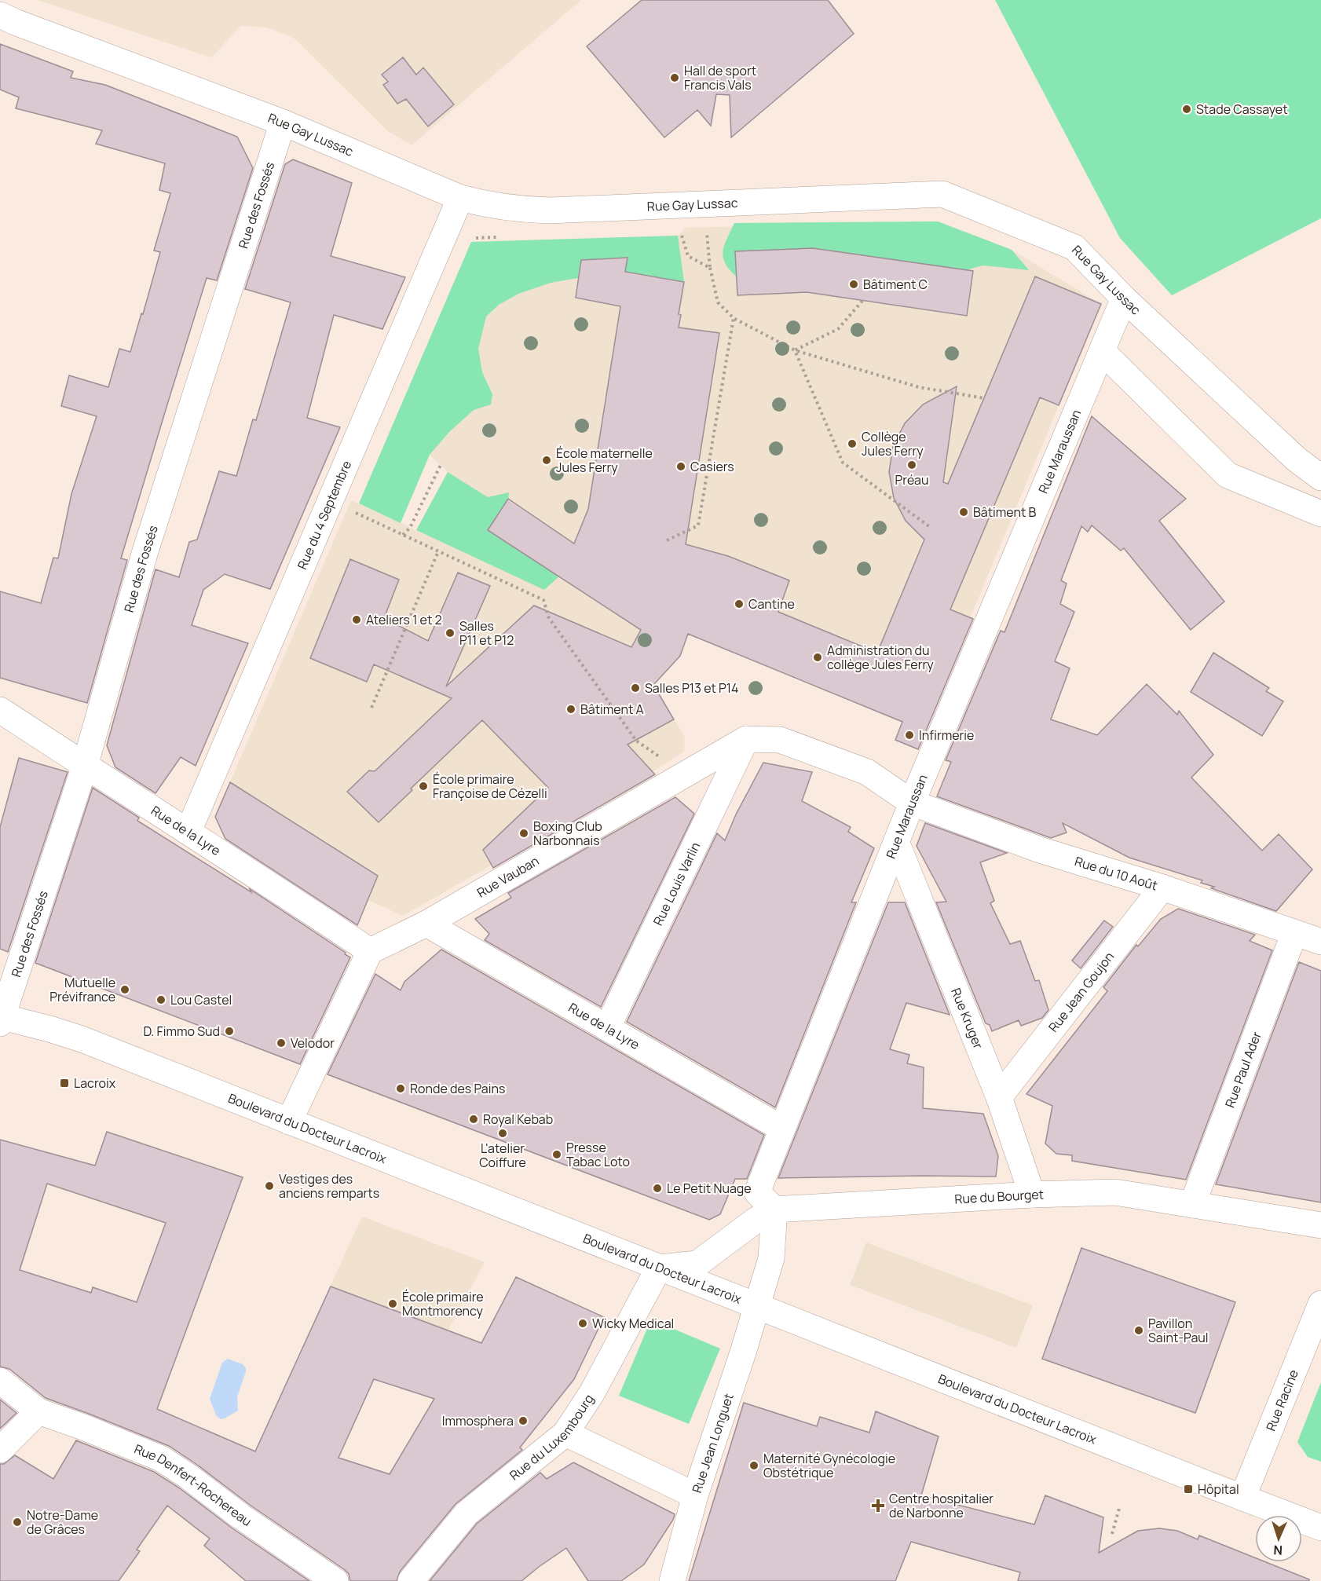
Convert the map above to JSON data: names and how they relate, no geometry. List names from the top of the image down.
{
  "streets": {
    "street": [
      "Rue Gay Lussac",
      "Rue des Fossés",
      "Rue Maraussan",
      "Rue du 4 Septembre",
      "Rue de la Lyre",
      "Rue du 10 Août",
      "Rue Vauban",
      "Rue Louis Varlin",
      "Rue Jean Goujon",
      "Rue Kruger",
      "Rue Paul Ader",
      "Boulevard du Docteur Lacroix",
      "Rue du Bourget",
      "Rue Racine",
      "Rue du Luxembourg",
      "Rue Jean Longuet",
      "Rue Denfert-Rochereau"
    ]
  },
  "crossings": [
    ["Rue Gay Lussac", "Rue des Fossés"],
    ["Rue Gay Lussac", "Rue Maraussan"],
    ["Rue Gay Lussac", "Rue du 4 Septembre"],
    ["Rue des Fossés", "Rue de la Lyre"],
    ["Rue des Fossés", "Boulevard du Docteur Lacroix"],
    ["Rue Maraussan", "Rue de la Lyre"],
    ["Rue Maraussan", "Rue du 10 Août"],
    ["Rue Maraussan", "Rue Kruger"],
    ["Rue Maraussan", "Rue du Bourget"],
    ["Rue du 4 Septembre", "Rue de la Lyre"],
    ["Rue de la Lyre", "Rue Vauban"],
    ["Rue de la Lyre", "Rue Louis Varlin"],
    ["Rue du 10 Août", "Rue Jean Goujon"],
    ["Rue du 10 Août", "Rue Paul Ader"],
    ["Rue Vauban", "Rue Louis Varlin"],
    ["Rue Jean Goujon", "Rue Kruger"],
    ["Rue Kruger", "Rue du Bourget"],
    ["Rue Paul Ader", "Rue du Bourget"],
    ["Boulevard du Docteur Lacroix", "Rue Racine"],
    ["Boulevard du Docteur Lacroix", "Rue du Luxembourg"],
    ["Boulevard du Docteur Lacroix", "Rue Jean Longuet"]
  ],
  "places": {
    "other": [
      "Hall de sport Francis Vals",
      "Stade Cassayet",
      "Bâtiment C",
      "Collège Jules Ferry",
      "École maternelle Jules Ferry",
      "Préau",
      "Casiers",
      "Bâtiment B",
      "Cantine",
      "Ateliers 1 et 2",
      "Salles P11 et P12",
      "Administration du collège Jules Ferry",
      "Salles P13 et P14",
      "Bâtiment A",
      "Infirmerie",
      "École primaire Françoise de Cézelli",
      "Boxing Club Narbonnais",
      "Mutuelle Prévifrance",
      "Lou Castel",
      "D. Fimmo Sud",
      "Velodor",
      "Ronde des Pains",
      "Royal Kebab",
      "L'atelier Coiffure",
      "Presse Tabac Loto",
      "Vestiges des anciens remparts",
      "Le Petit Nuage",
      "École primaire Montmorency",
      "Wicky Medical",
      "Pavillon Saint-Paul",
      "Immosphera",
      "Maternité Gynécologie Obstétrique",
      "Notre-Dame de Grâces"
    ],
    "transit": ["Lacroix", "Hôpital"],
    "health": ["Centre hospitalier de Narbonne"]
  },
  "north": "bottom"
}
